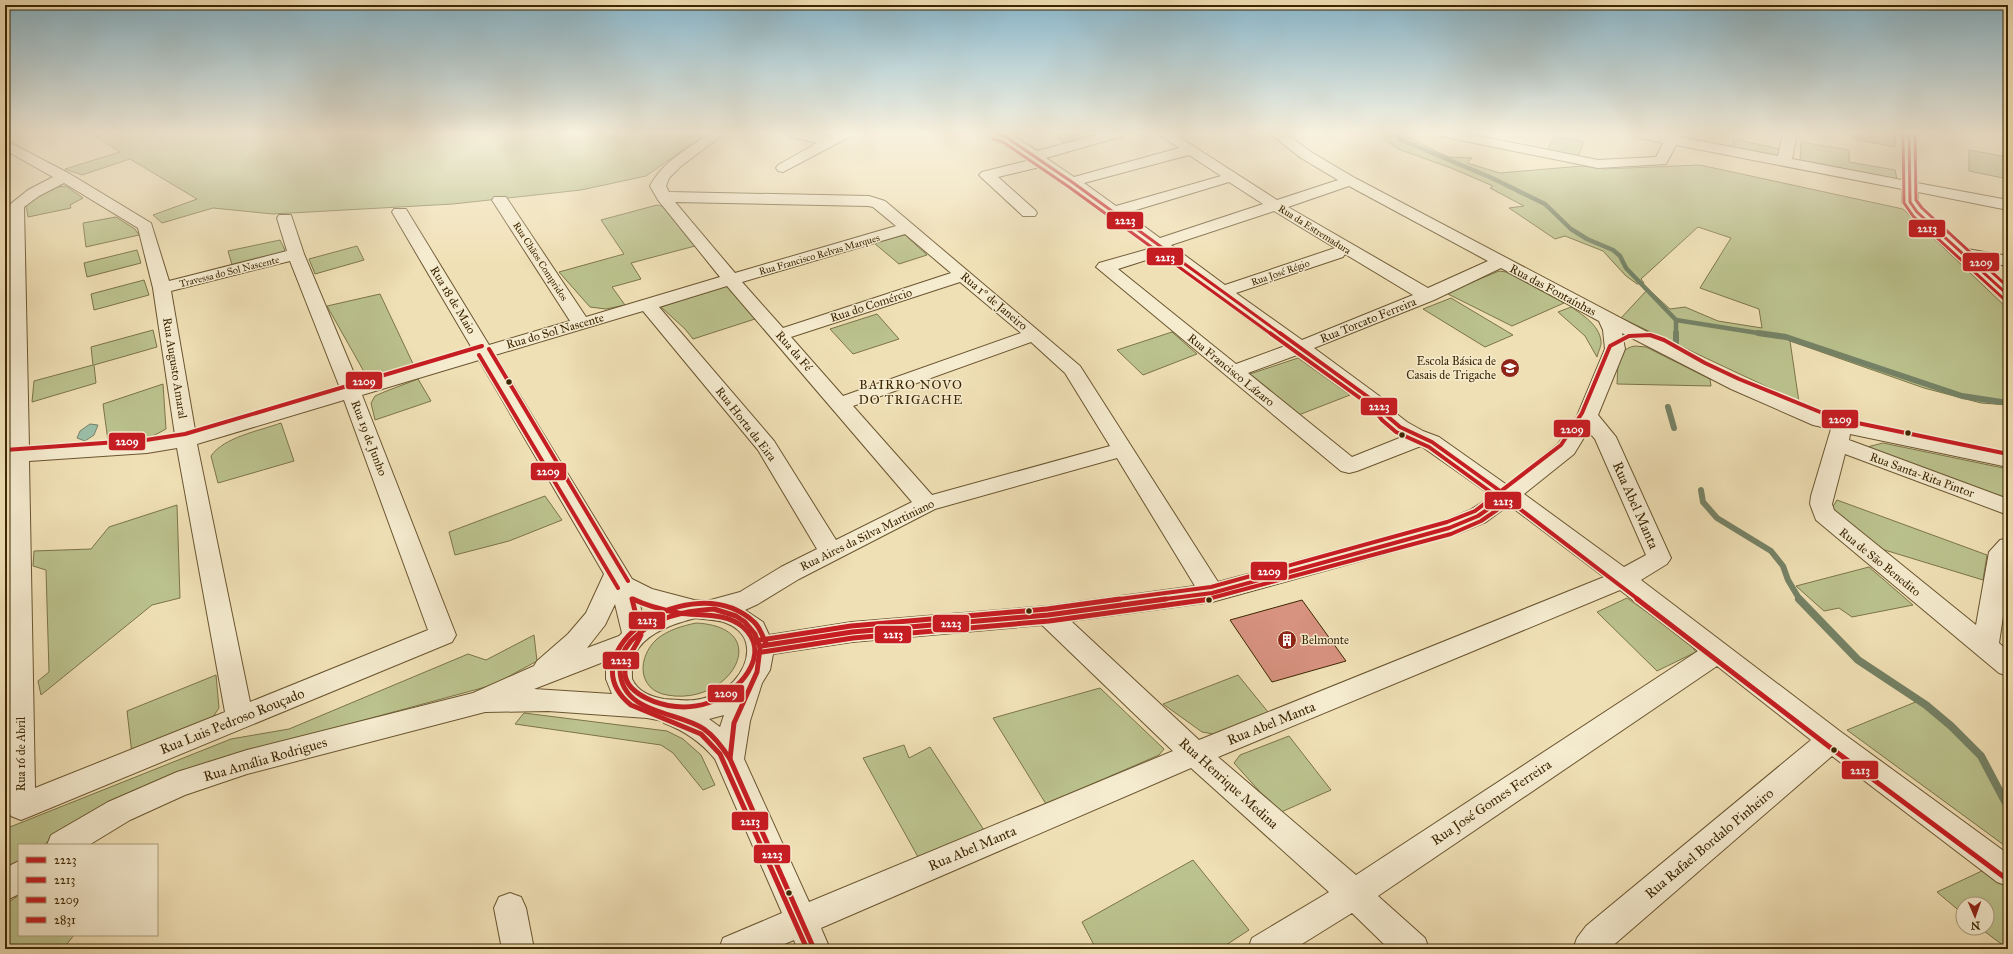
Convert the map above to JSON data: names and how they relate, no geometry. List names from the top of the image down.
{
  "streets": {
    "street": [
      "Rua da Estremadura",
      "Rua Francisco Relvas Marques",
      "Rua Chãos Compridos",
      "Travessa do Sol Nascente",
      "Rua José Régio",
      "Rua das Fontaínhas",
      "Rua 18 de Maio",
      "Rua 1º de Janeiro",
      "Rua do Comércio",
      "Rua Torcato Ferreira",
      "Rua do Sol Nascente",
      "Rua da Fé",
      "Rua Augusto Amaral",
      "Rua Francisco Lázaro",
      "Rua Horta da Eira",
      "Rua 19 de Junho",
      "Rua Santa-Rita Pintor",
      "Rua Abel Manta",
      "Rua Aires da Silva Martiniano",
      "Rua de São Benedito",
      "Rua Luis Pedroso Rouçado",
      "Rua 16 de Abril",
      "Rua Amália Rodrigues",
      "Rua Henrique Medina",
      "Rua José Gomes Ferreira",
      "Rua Rafael Bordalo Pinheiro"
    ]
  },
  "crossings": [
    ["Rua da Estremadura", "Rua Torcato Ferreira"],
    ["Rua da Estremadura", "Rua Francisco Lázaro"],
    ["Rua Francisco Relvas Marques", "Rua 1º de Janeiro"],
    ["Rua Francisco Relvas Marques", "Rua do Sol Nascente"],
    ["Rua Francisco Relvas Marques", "Rua da Fé"],
    ["Rua Chãos Compridos", "Rua do Sol Nascente"],
    ["Travessa do Sol Nascente", "Rua Augusto Amaral"],
    ["Travessa do Sol Nascente", "Rua 19 de Junho"],
    ["Rua das Fontaínhas", "Rua Torcato Ferreira"],
    ["Rua das Fontaínhas", "Rua Francisco Lázaro"],
    ["Rua das Fontaínhas", "Rua Santa-Rita Pintor"],
    ["Rua das Fontaínhas", "Rua de São Benedito"],
    ["Rua 18 de Maio", "Rua do Sol Nascente"],
    ["Rua 18 de Maio", "Rua Aires da Silva Martiniano"],
    ["Rua 18 de Maio", "Rua Amália Rodrigues"],
    ["Rua 1º de Janeiro", "Rua do Comércio"],
    ["Rua 1º de Janeiro", "Rua da Fé"],
    ["Rua 1º de Janeiro", "Rua Aires da Silva Martiniano"],
    ["Rua do Comércio", "Rua da Fé"],
    ["Rua Torcato Ferreira", "Rua Francisco Lázaro"],
    ["Rua do Sol Nascente", "Rua da Fé"],
    ["Rua do Sol Nascente", "Rua Augusto Amaral"],
    ["Rua do Sol Nascente", "Rua Horta da Eira"],
    ["Rua do Sol Nascente", "Rua 19 de Junho"],
    ["Rua do Sol Nascente", "Rua 16 de Abril"],
    ["Rua da Fé", "Rua Aires da Silva Martiniano"],
    ["Rua Augusto Amaral", "Rua Luis Pedroso Rouçado"],
    ["Rua Horta da Eira", "Rua Aires da Silva Martiniano"],
    ["Rua 19 de Junho", "Rua Luis Pedroso Rouçado"],
    ["Rua Santa-Rita Pintor", "Rua de São Benedito"],
    ["Rua Abel Manta", "Rua Henrique Medina"],
    ["Rua Aires da Silva Martiniano", "Rua Amália Rodrigues"],
    ["Rua Luis Pedroso Rouçado", "Rua 16 de Abril"],
    ["Rua Henrique Medina", "Rua José Gomes Ferreira"]
  ],
  "districts": ["BAIRRO NOVO DO TRIGACHE"],
  "places": {
    "school or university": ["Escola Básica de Casais de Trigache"],
    "building": ["Belmonte"]
  },
  "lines": [
    "transit line 2223",
    "transit line 2213",
    "transit line 2209",
    "transit line 2831"
  ],
  "legend": [
    "2223",
    "2213",
    "2209",
    "2831"
  ],
  "north": "bottom"
}
